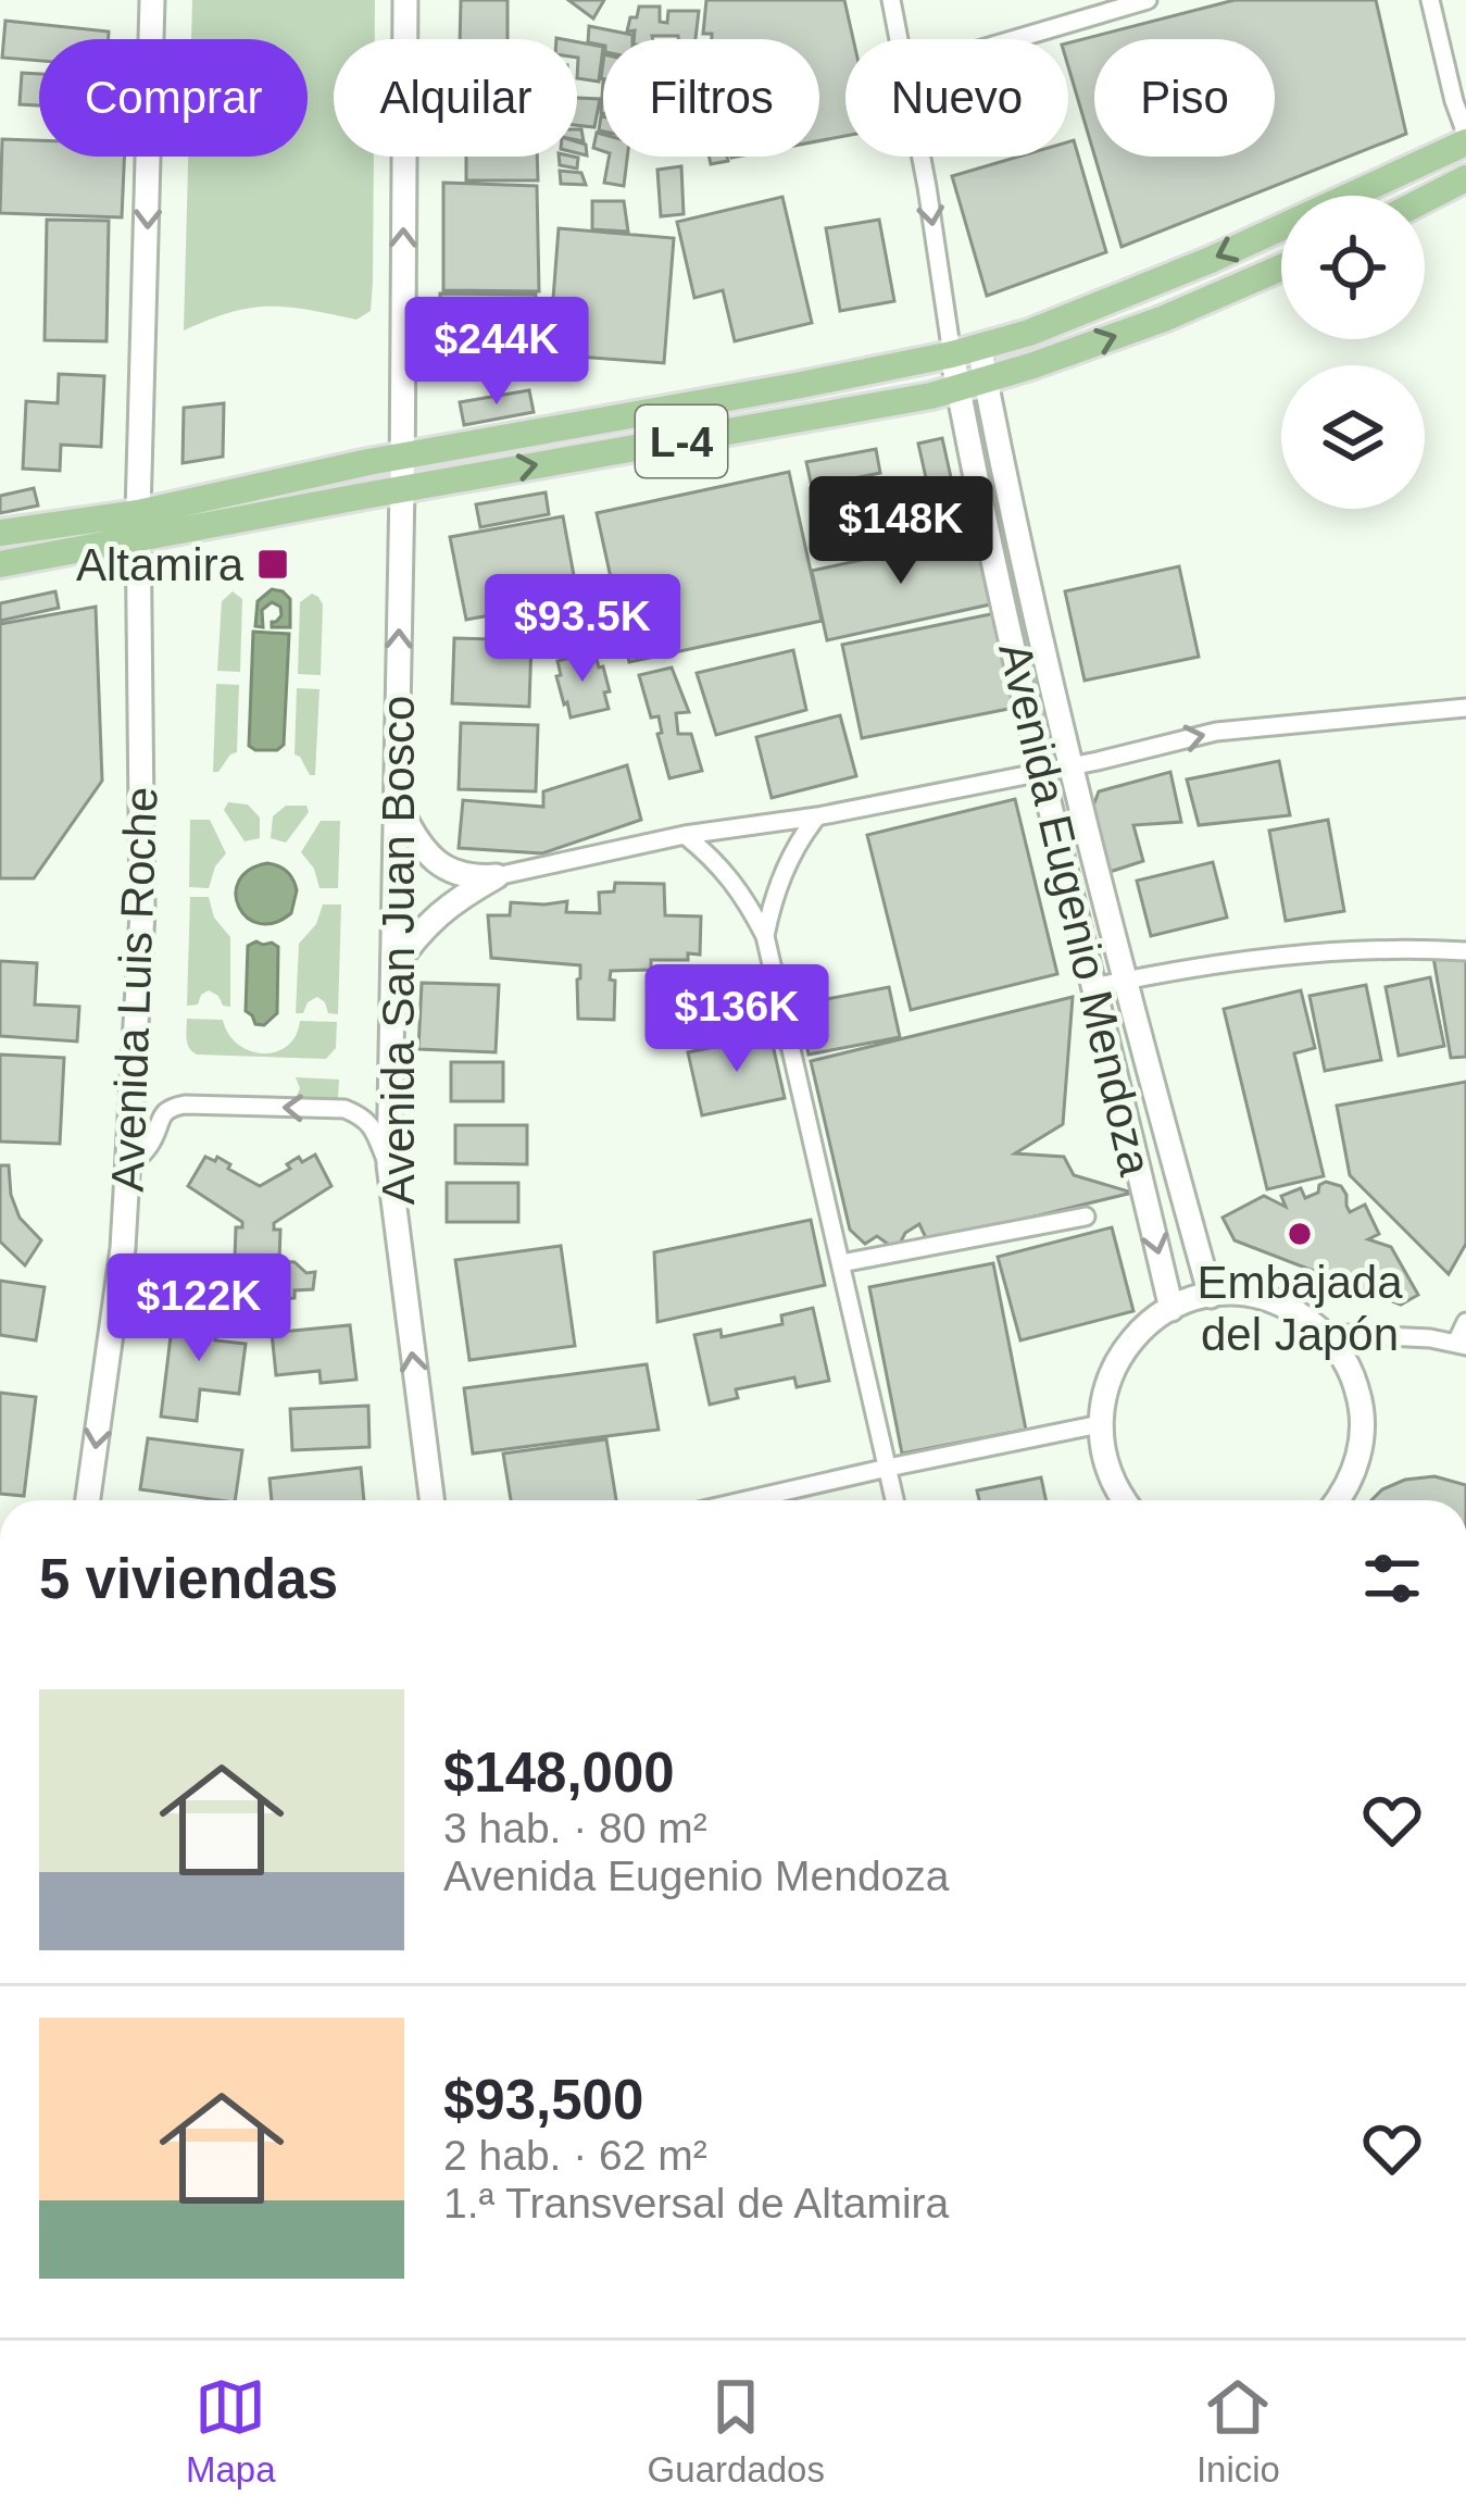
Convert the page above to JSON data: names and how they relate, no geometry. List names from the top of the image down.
{
  "streets": {
    "main road": [
      "L-4",
      "Avenida Eugenio Mendoza",
      "Avenida San Juan Bosco",
      "Avenida Luis Roche"
    ]
  },
  "crossings": [
    ["L-4", "Avenida Eugenio Mendoza"],
    ["L-4", "Avenida San Juan Bosco"],
    ["L-4", "Avenida Luis Roche"]
  ],
  "one_way": ["Avenida San Juan Bosco", "Avenida Luis Roche"],
  "places": {
    "transit": ["Altamira"],
    "other": ["Embajada del Japón"]
  },
  "page": {
    "chip": [
      "Comprar",
      "Alquilar",
      "Filtros",
      "Nuevo",
      "Piso"
    ],
    "price": [
      "$244K",
      "$148K",
      "$93.5K",
      "$136K",
      "$122K"
    ],
    "heading": "5 viviendas",
    "list": [
      {
        "name": "$148,000",
        "note": "3 hab. · 80 m² · Avenida Eugenio Mendoza"
      },
      {
        "name": "$93,500",
        "note": "2 hab. · 62 m² · 1.ª Transversal de Altamira"
      }
    ],
    "tabs": ["Mapa", "Guardados", "Inicio"]
  }
}
